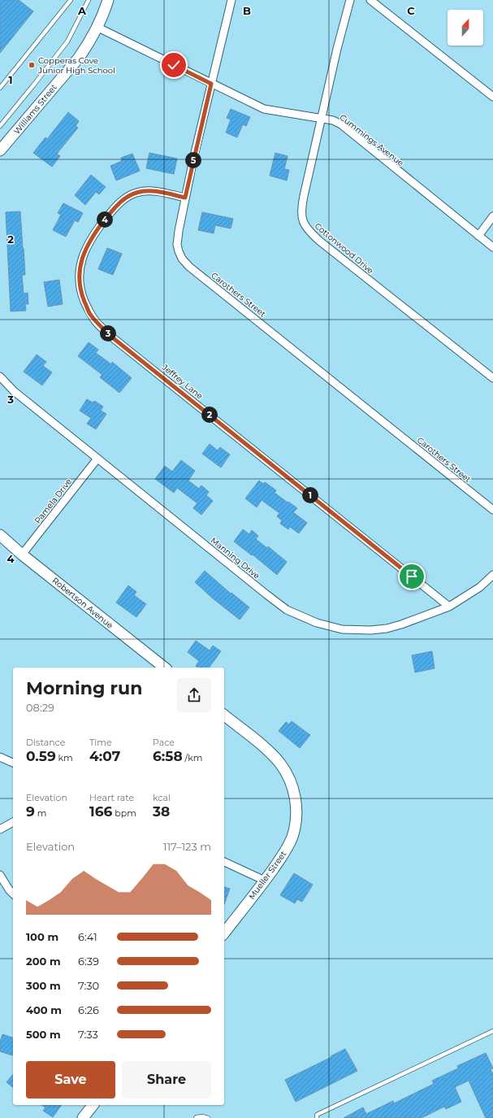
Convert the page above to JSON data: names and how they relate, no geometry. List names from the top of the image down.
{
  "streets": {
    "street": [
      "Williams Street",
      "Cummings Avenue",
      "Cottonwood Drive",
      "Carothers Street",
      "Jeffrey Lane",
      "Pamela Drive",
      "Manning Drive",
      "Robertson Avenue",
      "Mueller Street"
    ]
  },
  "crossings": [
    ["Williams Street", "Cummings Avenue"],
    ["Cummings Avenue", "Cottonwood Drive"],
    ["Cummings Avenue", "Carothers Street"],
    ["Carothers Street", "Jeffrey Lane"],
    ["Jeffrey Lane", "Manning Drive"],
    ["Pamela Drive", "Manning Drive"],
    ["Pamela Drive", "Robertson Avenue"]
  ],
  "places": ["Copperas Cove Junior High School"],
  "north": "top",
  "page": {
    "pins": [
      "5",
      "4",
      "3",
      "2",
      "1"
    ],
    "heading": ["Morning run", "08:29"],
    "stats": [
      ["Distance", "0.59 km"],
      ["Time", "4:07"],
      ["Pace", "6:58 /km"],
      ["Elevation", "9 m"],
      ["Heart rate", "166 bpm"],
      ["kcal", "38"]
    ],
    "chart": ["Elevation", "117–123 m"],
    "list": [
      {
        "name": "100 m",
        "note": "6:41"
      },
      {
        "name": "200 m",
        "note": "6:39"
      },
      {
        "name": "300 m",
        "note": "7:30"
      },
      {
        "name": "400 m",
        "note": "6:26"
      },
      {
        "name": "500 m",
        "note": "7:33"
      }
    ],
    "buttons": ["Save", "Share"]
  },
  "grid": {
    "columns": ["A", "B", "C"],
    "rows": [
      "1",
      "2",
      "3",
      "4"
    ]
  }
}
